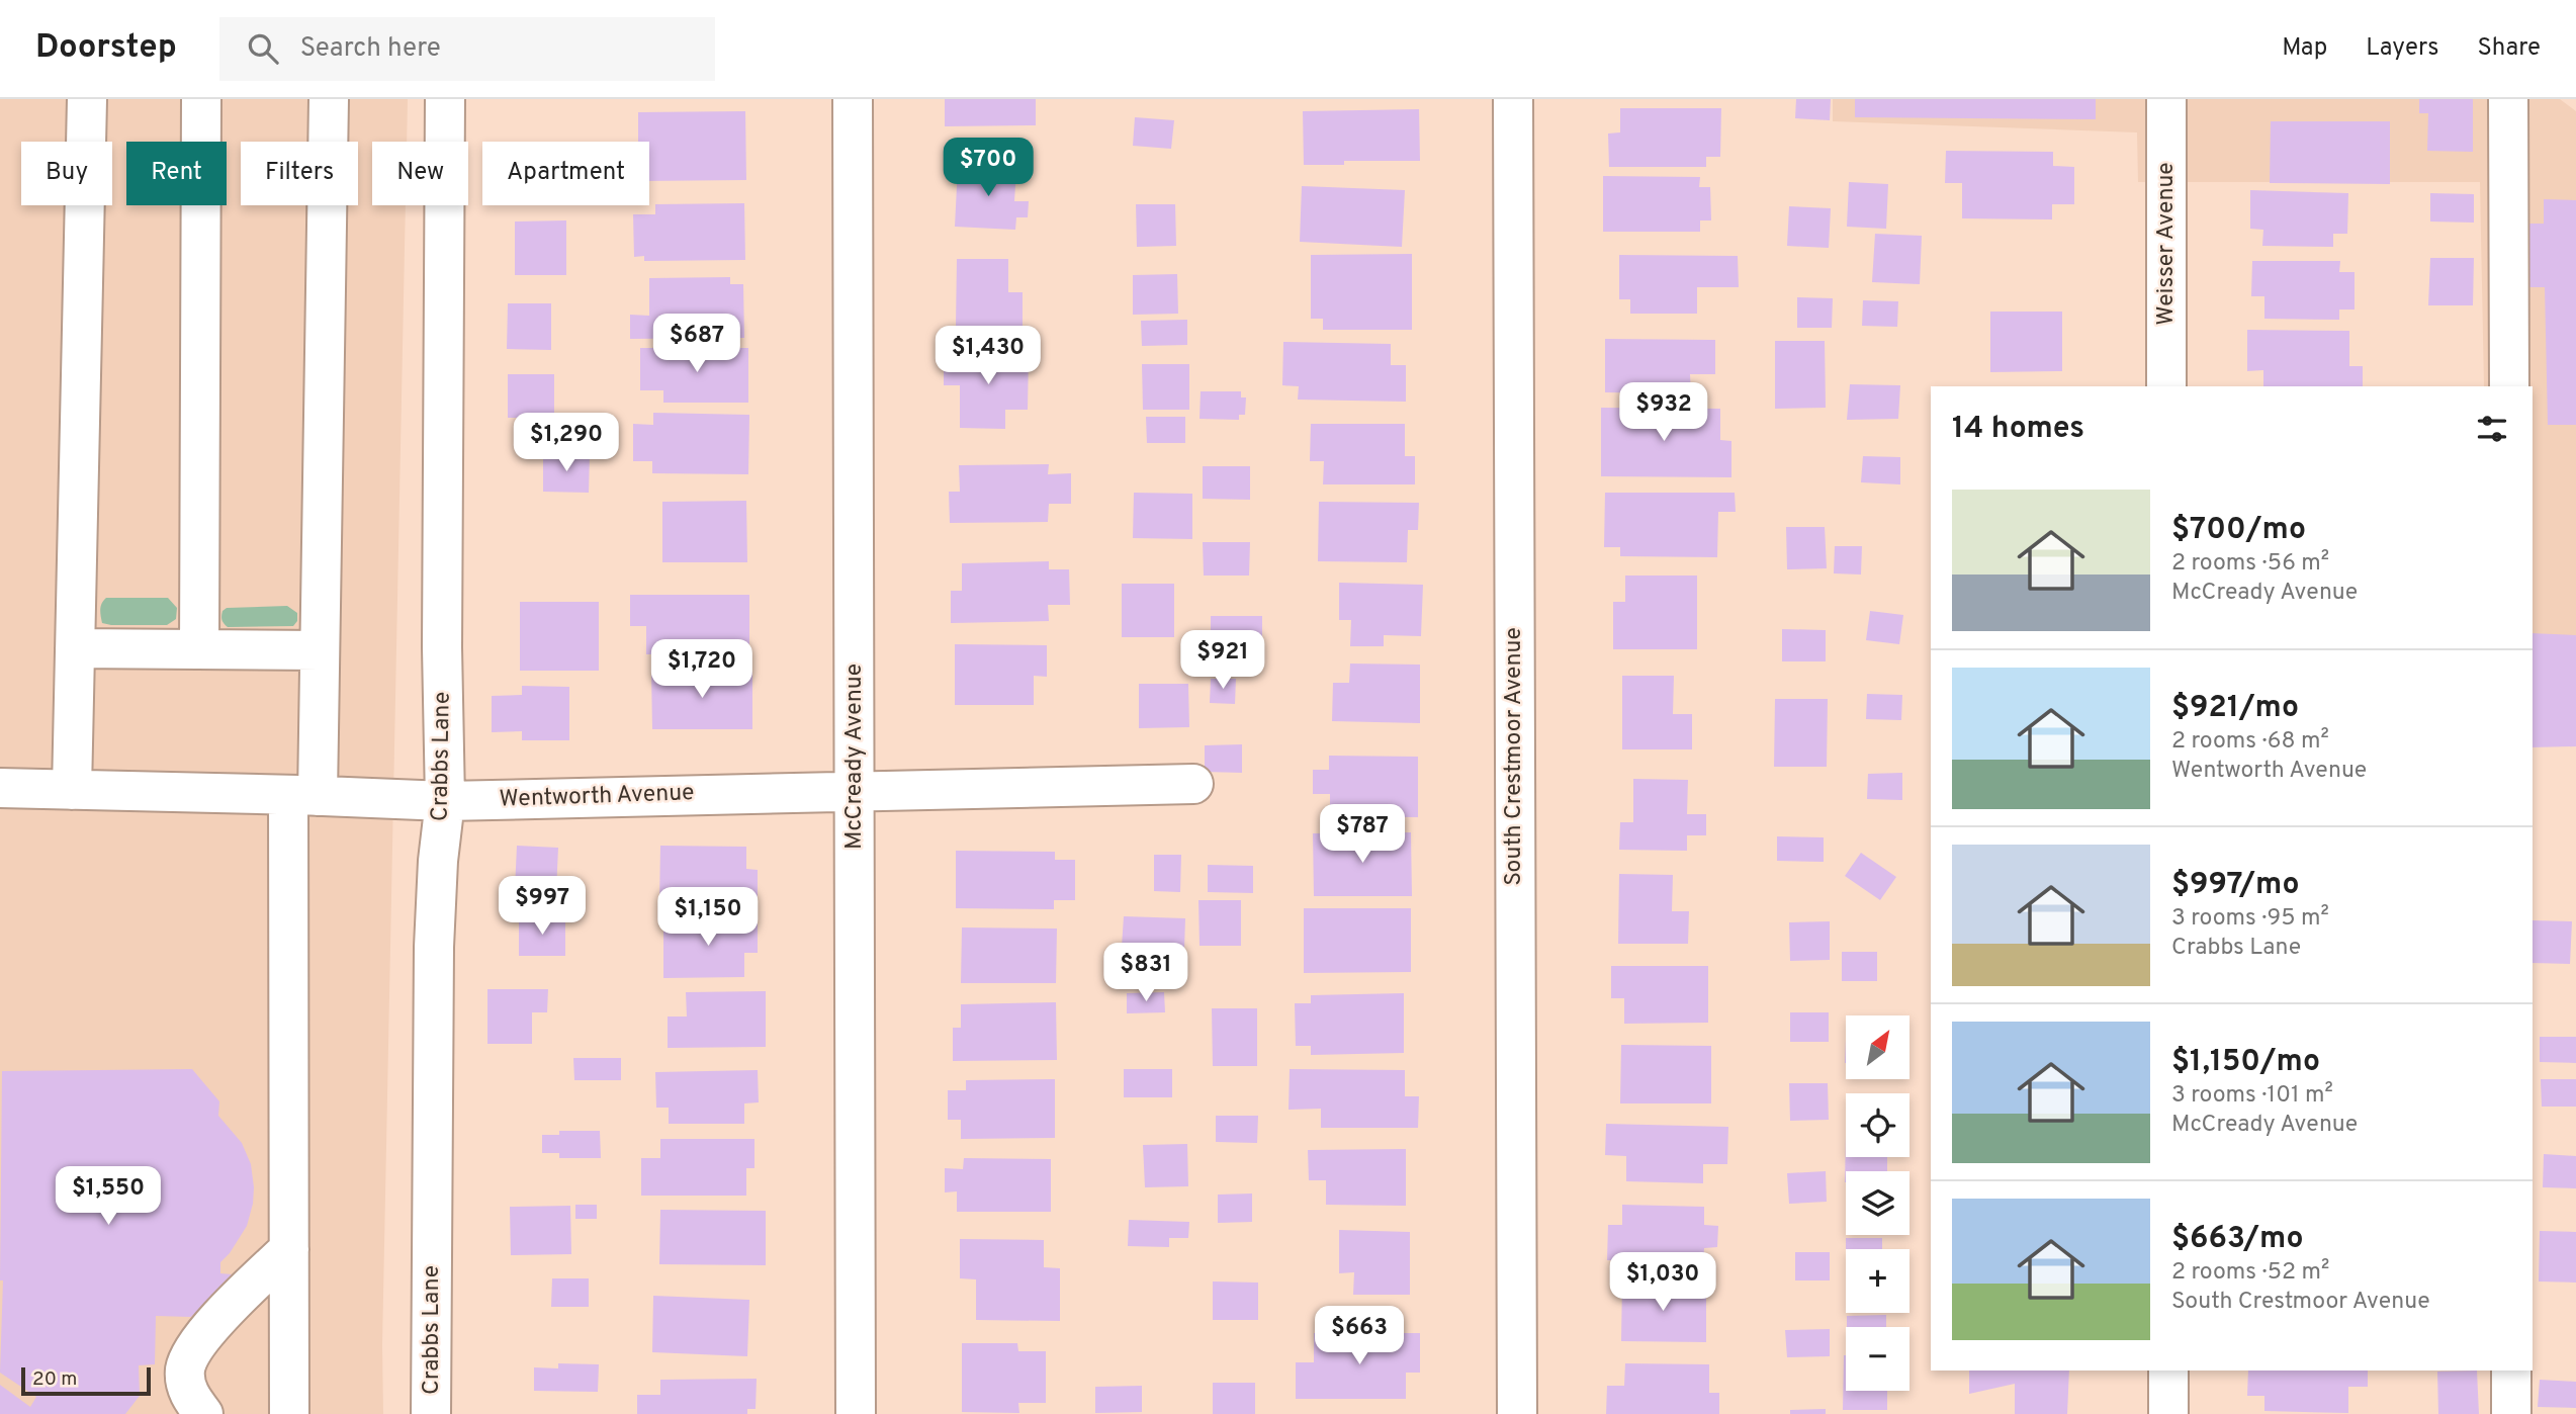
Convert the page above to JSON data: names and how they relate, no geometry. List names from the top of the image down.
{
  "streets": {
    "street": [
      "Weisser Avenue",
      "Crabbs Lane",
      "McCready Avenue",
      "South Crestmoor Avenue",
      "Wentworth Avenue"
    ]
  },
  "crossings": [
    ["Crabbs Lane", "Wentworth Avenue"],
    ["McCready Avenue", "Wentworth Avenue"]
  ],
  "scale_bar": "20 m",
  "north": "top right",
  "page": {
    "header": "Doorstep",
    "search": "Search here",
    "nav": ["Map", "Layers", "Share"],
    "price": [
      "$700",
      "$687",
      "$1,430",
      "$932",
      "$1,290",
      "$921",
      "$1,720",
      "$787",
      "$997",
      "$1,150",
      "$831",
      "$1,550",
      "$1,030",
      "$663"
    ],
    "chip": [
      "Buy",
      "Rent",
      "Filters",
      "New",
      "Apartment"
    ],
    "heading": "14 homes",
    "list": [
      {
        "name": "$700/mo",
        "note": "2 rooms · 56 m² · McCready Avenue"
      },
      {
        "name": "$921/mo",
        "note": "2 rooms · 68 m² · Wentworth Avenue"
      },
      {
        "name": "$997/mo",
        "note": "3 rooms · 95 m² · Crabbs Lane"
      },
      {
        "name": "$1,150/mo",
        "note": "3 rooms · 101 m² · McCready Avenue"
      },
      {
        "name": "$663/mo",
        "note": "2 rooms · 52 m² · South Crestmoor Avenue"
      }
    ],
    "map_buttons": ["+", "−"],
    "scale": "20 m"
  }
}
